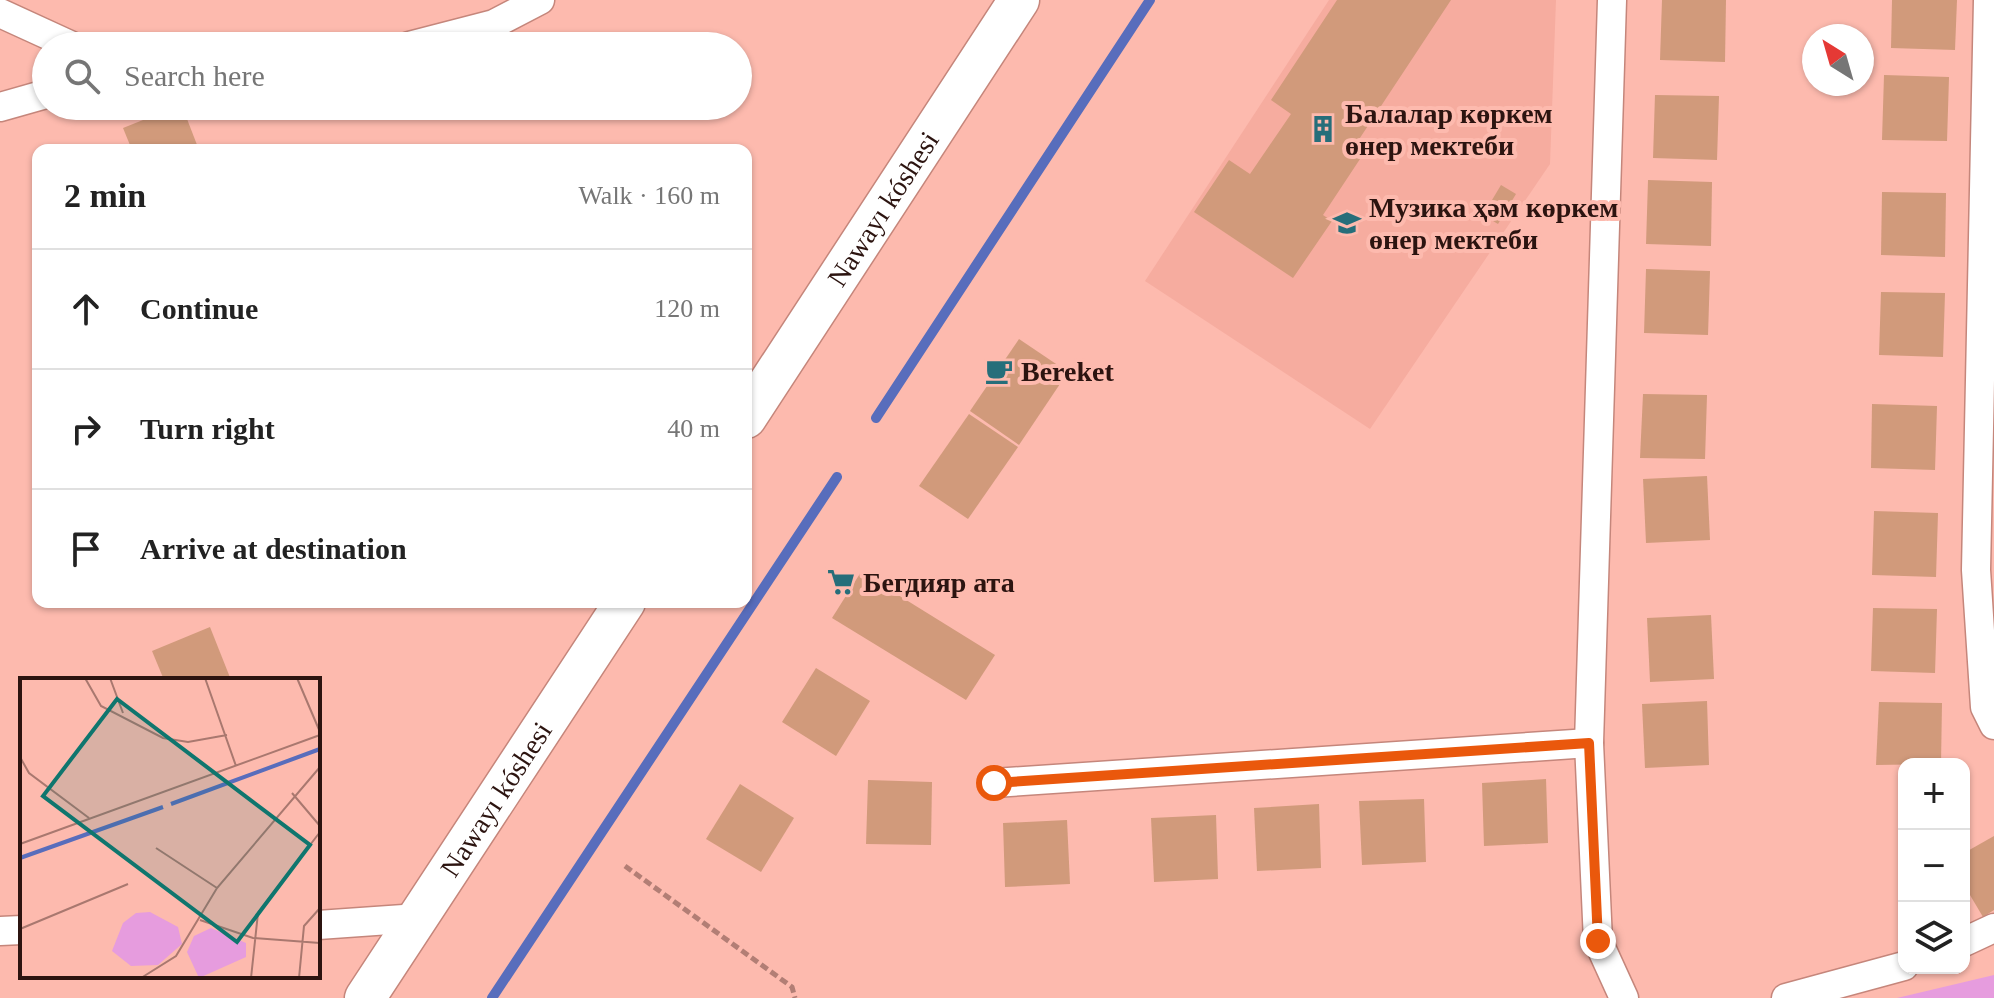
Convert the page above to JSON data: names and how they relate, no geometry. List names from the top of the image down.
{
  "streets": {
    "main road": ["Nawayı kóshesi"]
  },
  "places": {
    "building": ["Балалар көркем өнер мектеби"],
    "school or university": ["Музика ҳәм көркем өнер мектеби"],
    "cafe": ["Bereket"],
    "supermarket": ["Бегдияр ата"]
  },
  "north": "top left",
  "page": {
    "search": "Search here",
    "heading": ["2 min", "Walk · 160 m"],
    "list": [
      ["Continue", "120 m"],
      ["Turn right", "40 m"],
      "Arrive at destination"
    ],
    "map_buttons": ["+", "−"]
  }
}
